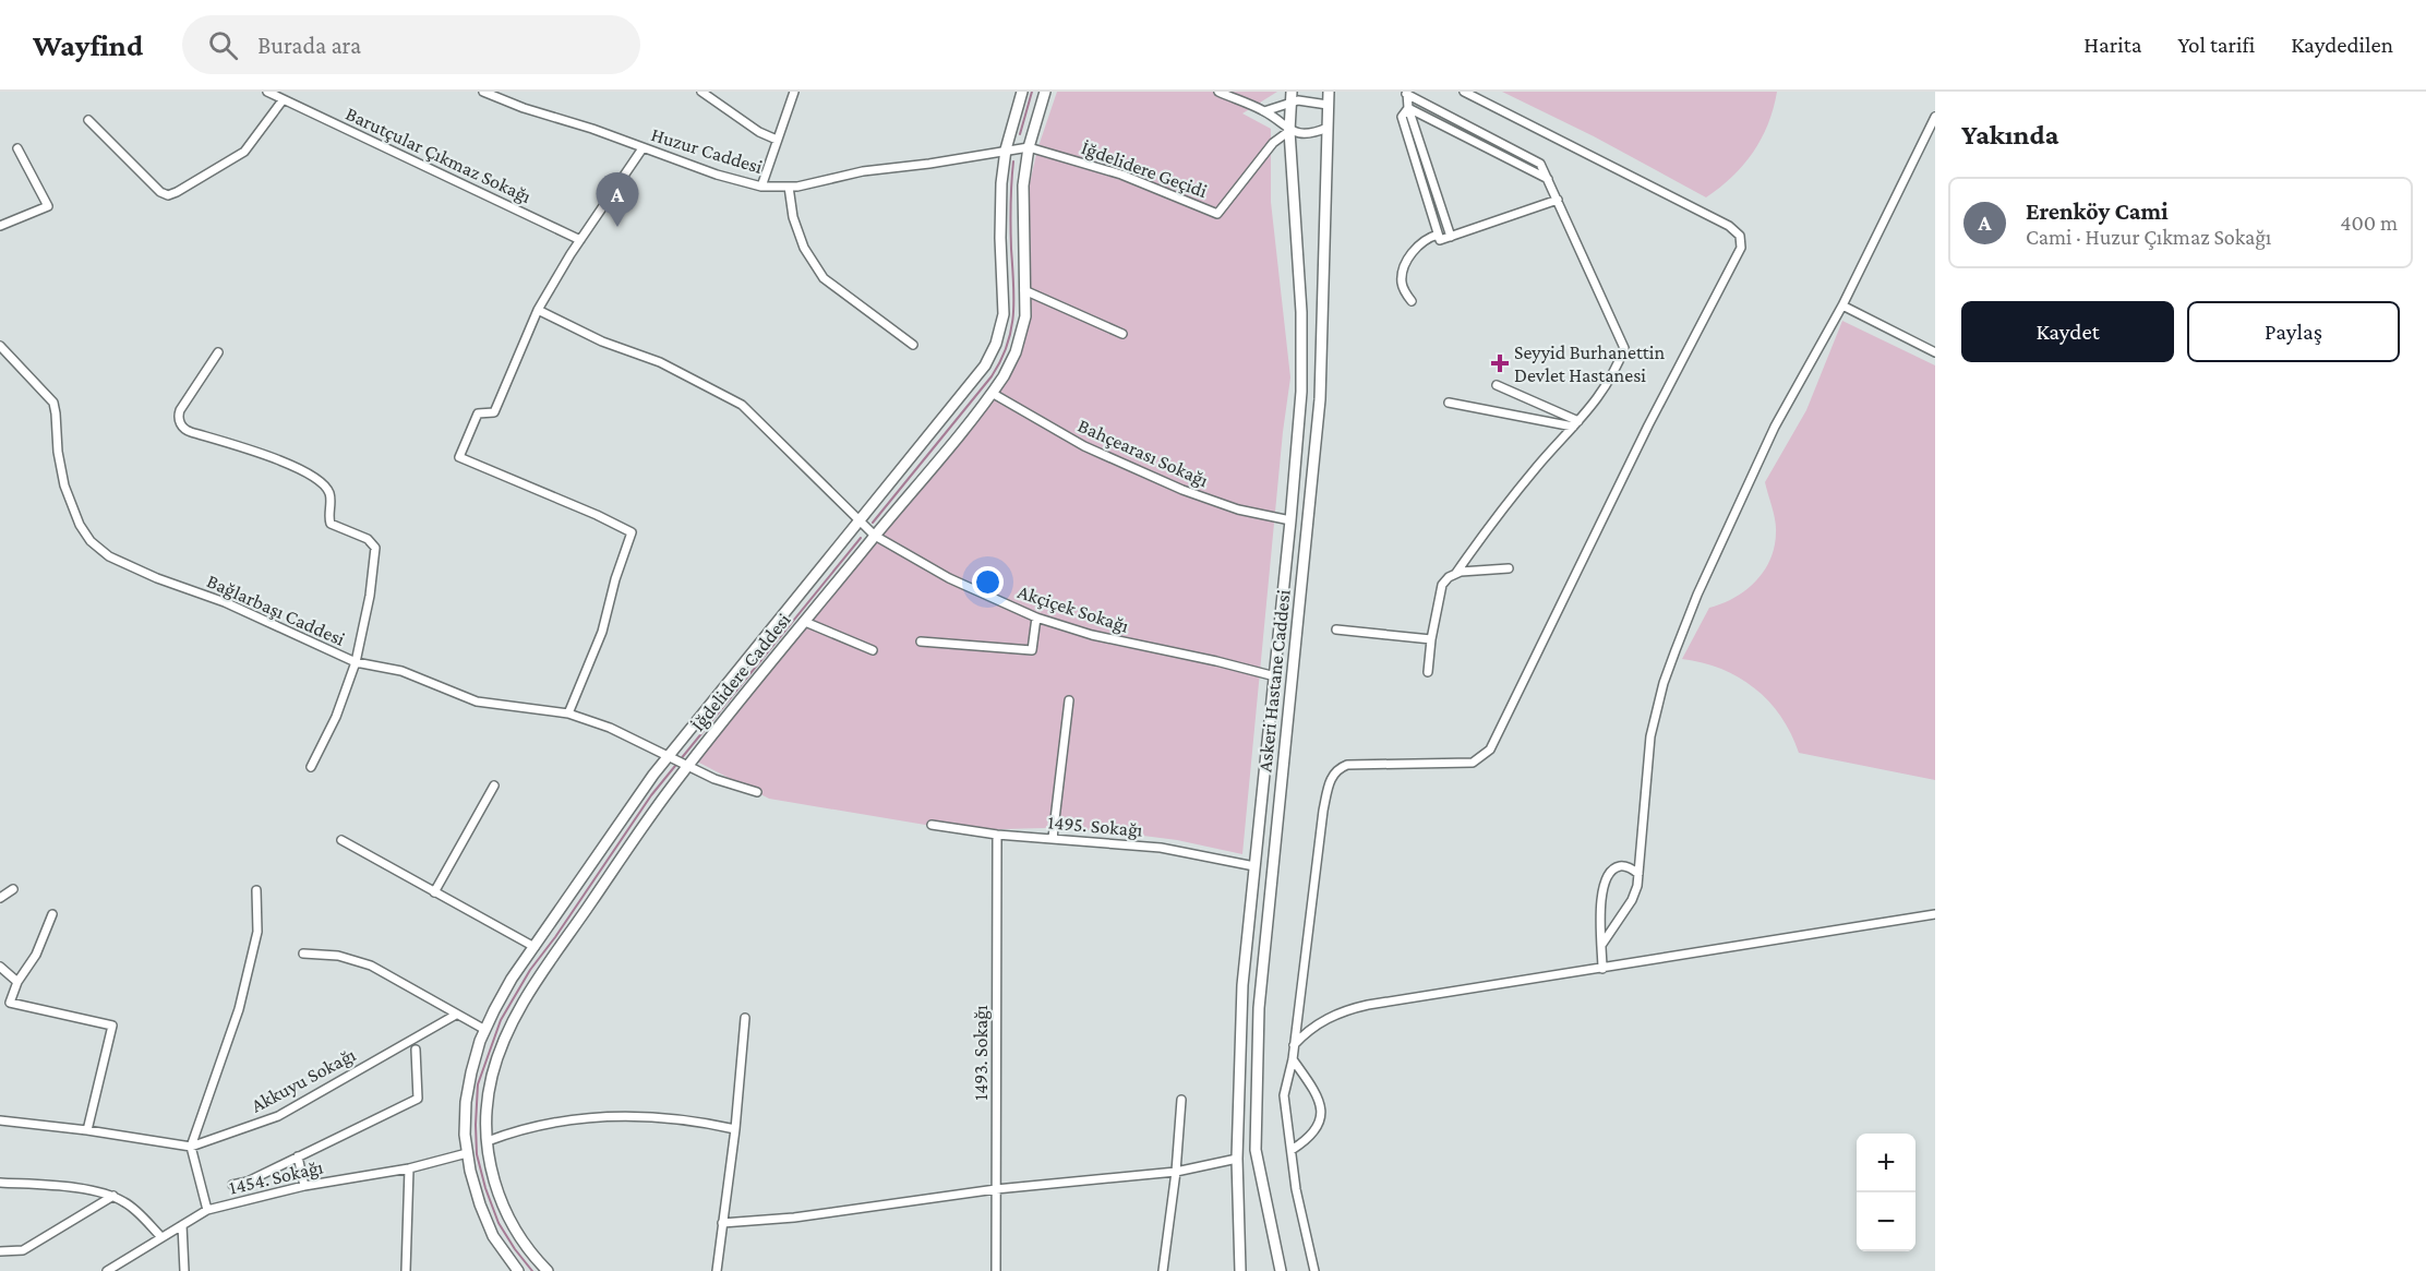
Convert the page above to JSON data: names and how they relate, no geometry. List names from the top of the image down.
{
  "streets": {
    "street": [
      "Huzur Caddesi",
      "Barutçular Çıkmaz Sokağı",
      "İğdelidere Geçidi",
      "Bahçearası Sokağı",
      "Akçiçek Sokağı",
      "Bağlarbaşı Caddesi",
      "İğdelidere Caddesi",
      "Askeri Hastane Caddesi",
      "1495. Sokağı",
      "1493. Sokağı",
      "Akkuyu Sokağı",
      "1454. Sokağı"
    ]
  },
  "crossings": [
    ["Huzur Caddesi", "İğdelidere Geçidi"],
    ["Huzur Caddesi", "İğdelidere Caddesi"],
    ["İğdelidere Geçidi", "İğdelidere Caddesi"],
    ["İğdelidere Geçidi", "Askeri Hastane Caddesi"],
    ["Bahçearası Sokağı", "İğdelidere Caddesi"],
    ["Bahçearası Sokağı", "Askeri Hastane Caddesi"],
    ["Akçiçek Sokağı", "İğdelidere Caddesi"],
    ["Akçiçek Sokağı", "Askeri Hastane Caddesi"],
    ["Bağlarbaşı Caddesi", "İğdelidere Caddesi"],
    ["İğdelidere Caddesi", "1454. Sokağı"],
    ["Askeri Hastane Caddesi", "1495. Sokağı"],
    ["1495. Sokağı", "1493. Sokağı"]
  ],
  "places": {
    "health": ["Seyyid Burhanettin Devlet Hastanesi"]
  },
  "page": {
    "header": "Wayfind",
    "search": "Burada ara",
    "nav": ["Harita", "Yol tarifi", "Kaydedilen"],
    "heading": "Yakında",
    "pins": "A",
    "list": [
      {
        "mark": "A",
        "name": "Erenköy Cami",
        "note": "Cami · Huzur Çıkmaz Sokağı",
        "value": "400 m"
      }
    ],
    "buttons": ["Kaydet", "Paylaş"],
    "map_buttons": ["+", "−"]
  }
}
